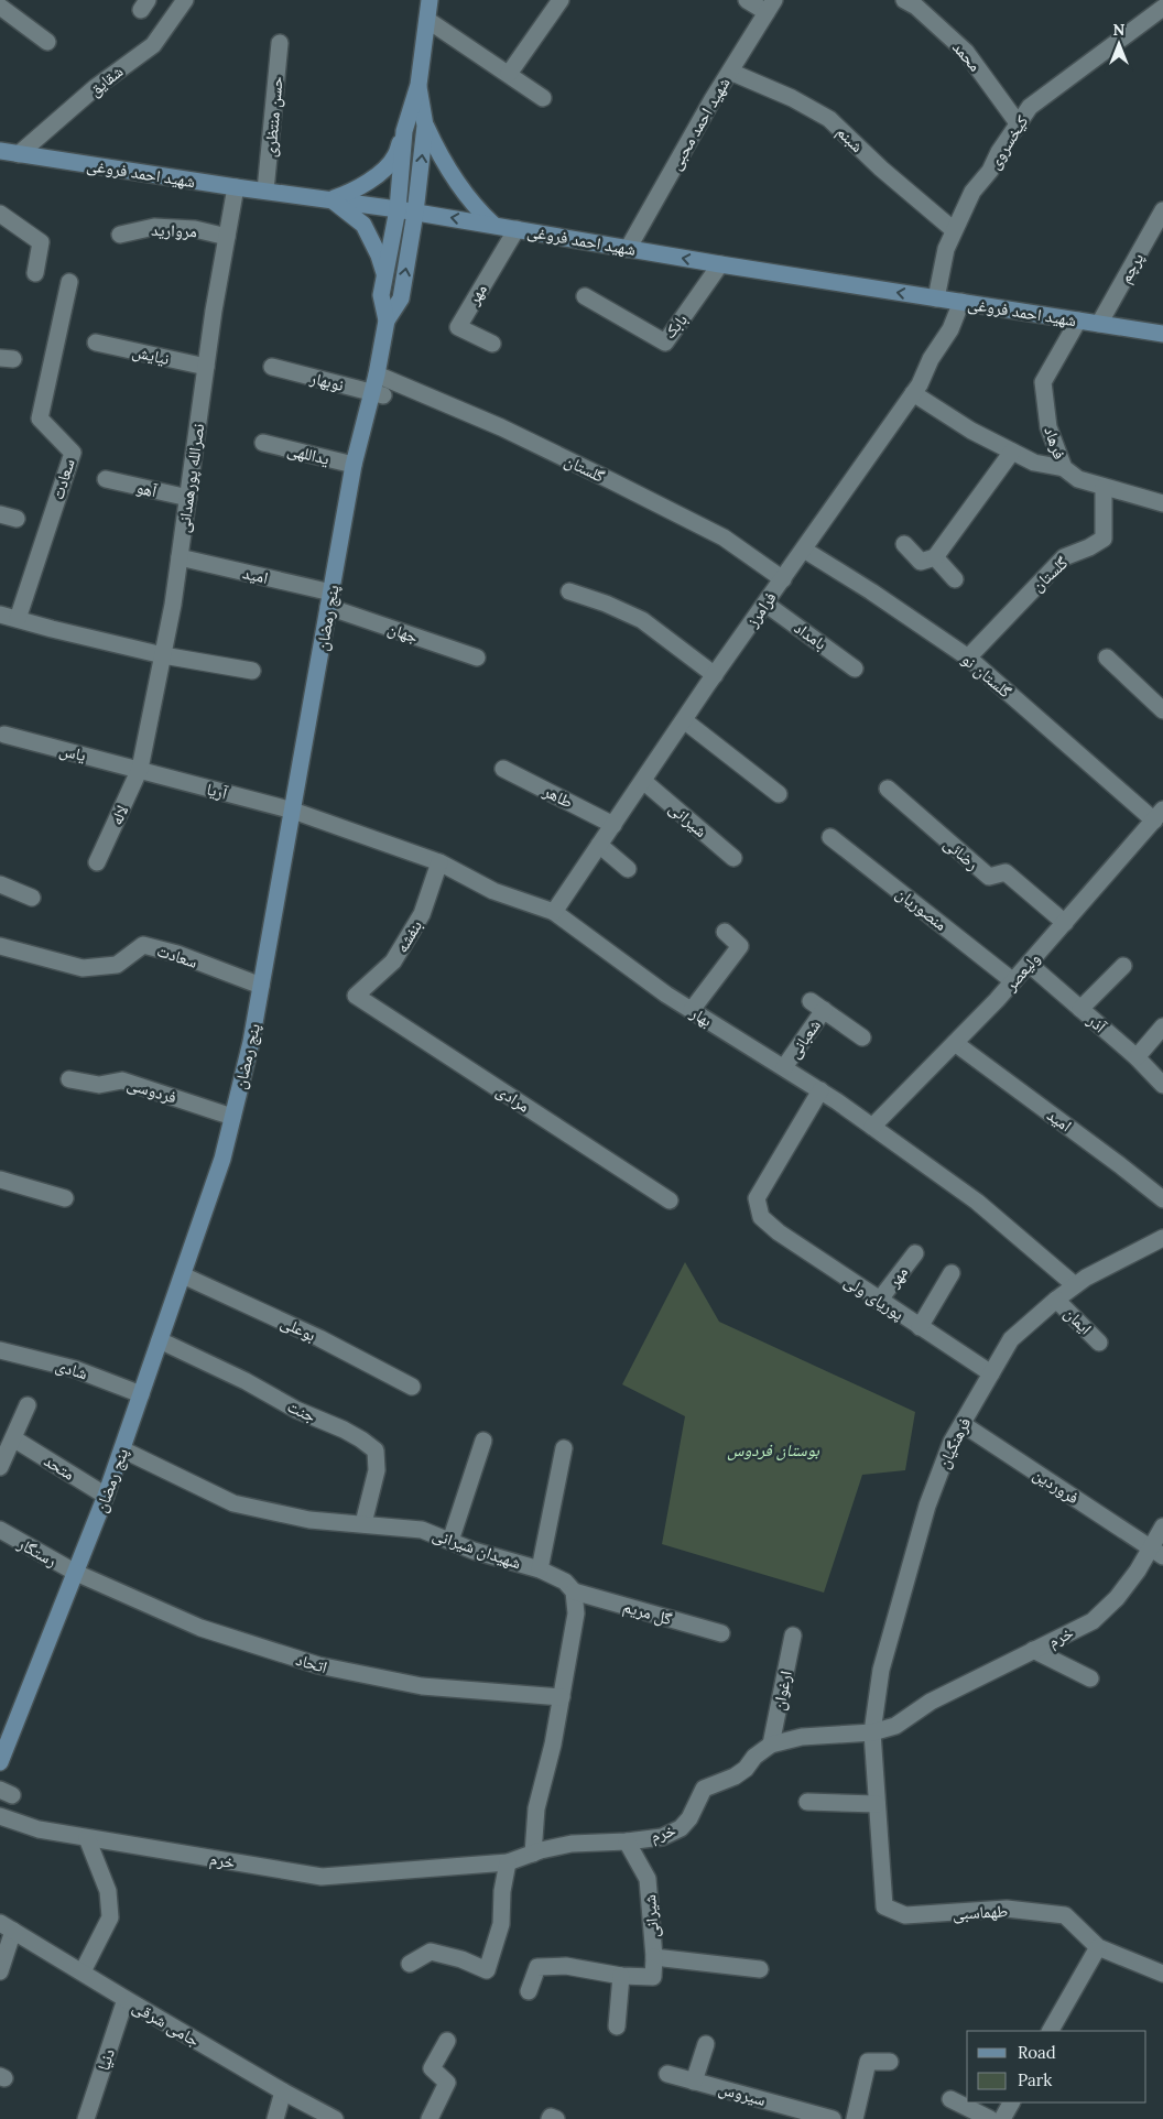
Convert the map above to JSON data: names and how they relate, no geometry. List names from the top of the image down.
{
  "streets": {
    "main road": ["شهید احمد فروغی", "پنج رمضان"],
    "street": [
      "محمد",
      "شقایق",
      "حسن منتظری",
      "شهید احمد محبی",
      "شبنم",
      "کیخسروی",
      "مروارید",
      "پرچم",
      "مهر",
      "بابک",
      "نیایش",
      "نوبهار",
      "فرهاد",
      "یداللهی",
      "گلستان",
      "نصرالله پورهمدانی",
      "سعادت",
      "آهو",
      "امید",
      "فرامرز",
      "جهان",
      "بامداد",
      "گلستان نو",
      "یاس",
      "آریا",
      "طاهر",
      "لاله",
      "شیرانی",
      "رضائی",
      "منصوریان",
      "بنفشه",
      "ولیعصر",
      "بهار",
      "آذر",
      "شعبانی",
      "فردوسی",
      "مرادی",
      "پوریای ولی",
      "ایمان",
      "بوعلی",
      "شادی",
      "جنت",
      "فرهنگیان",
      "متحد",
      "فروردین",
      "شهیدان شیرانی",
      "رستگار",
      "گل مریم",
      "خرم",
      "اتحاد",
      "ارغوان",
      "طهماسبی",
      "جامی شرقی",
      "دنیا",
      "سیروس"
    ]
  },
  "crossings": [
    ["محمد", "کیخسروی"],
    ["شقایق", "شهید احمد فروغی"],
    ["حسن منتظری", "شهید احمد فروغی"],
    ["شهید احمد محبی", "شبنم"],
    ["شهید احمد محبی", "شهید احمد فروغی"],
    ["شبنم", "کیخسروی"],
    ["کیخسروی", "شهید احمد فروغی"],
    ["شهید احمد فروغی", "پرچم"],
    ["شهید احمد فروغی", "مهر"],
    ["شهید احمد فروغی", "بابک"],
    ["شهید احمد فروغی", "فرهاد"],
    ["شهید احمد فروغی", "نصرالله پورهمدانی"],
    ["شهید احمد فروغی", "فرامرز"],
    ["شهید احمد فروغی", "پنج رمضان"],
    ["مروارید", "نصرالله پورهمدانی"],
    ["مهر", "پوریای ولی"],
    ["نیایش", "نصرالله پورهمدانی"],
    ["نوبهار", "پنج رمضان"],
    ["فرهاد", "گلستان"],
    ["یداللهی", "پنج رمضان"],
    ["گلستان", "فرامرز"],
    ["گلستان", "پنج رمضان"],
    ["گلستان", "گلستان نو"],
    ["نصرالله پورهمدانی", "آهو"],
    ["نصرالله پورهمدانی", "امید"],
    ["نصرالله پورهمدانی", "یاس"],
    ["نصرالله پورهمدانی", "آریا"],
    ["نصرالله پورهمدانی", "لاله"],
    ["سعادت", "پنج رمضان"],
    ["امید", "پنج رمضان"],
    ["امید", "جهان"],
    ["امید", "ولیعصر"],
    ["فرامرز", "بامداد"],
    ["فرامرز", "گلستان نو"],
    ["فرامرز", "طاهر"],
    ["فرامرز", "شیرانی"],
    ["فرامرز", "بهار"],
    ["پنج رمضان", "جهان"],
    ["پنج رمضان", "آریا"],
    ["پنج رمضان", "بهار"],
    ["پنج رمضان", "فردوسی"],
    ["پنج رمضان", "بوعلی"],
    ["پنج رمضان", "شادی"],
    ["پنج رمضان", "جنت"],
    ["پنج رمضان", "متحد"],
    ["پنج رمضان", "شهیدان شیرانی"],
    ["پنج رمضان", "رستگار"],
    ["پنج رمضان", "اتحاد"],
    ["گلستان نو", "ولیعصر"],
    ["یاس", "آریا"],
    ["یاس", "لاله"],
    ["آریا", "لاله"],
    ["آریا", "بهار"],
    ["شیرانی", "خرم"],
    ["رضائی", "ولیعصر"],
    ["منصوریان", "ولیعصر"],
    ["بنفشه", "بهار"],
    ["بنفشه", "مرادی"],
    ["ولیعصر", "بهار"],
    ["ولیعصر", "آذر"],
    ["بهار", "شعبانی"],
    ["بهار", "پوریای ولی"],
    ["بهار", "فرهنگیان"],
    ["پوریای ولی", "فرهنگیان"],
    ["ایمان", "فرهنگیان"],
    ["جنت", "شهیدان شیرانی"],
    ["فرهنگیان", "فروردین"],
    ["فرهنگیان", "خرم"],
    ["فرهنگیان", "طهماسبی"],
    ["فروردین", "خرم"],
    ["شهیدان شیرانی", "گل مریم"],
    ["رستگار", "اتحاد"],
    ["خرم", "ارغوان"],
    ["خرم", "طهماسبی"],
    ["جامی شرقی", "دنیا"]
  ],
  "parks": ["بوستان فردوس"],
  "legend": ["Road", "Park"],
  "north": "top"
}
